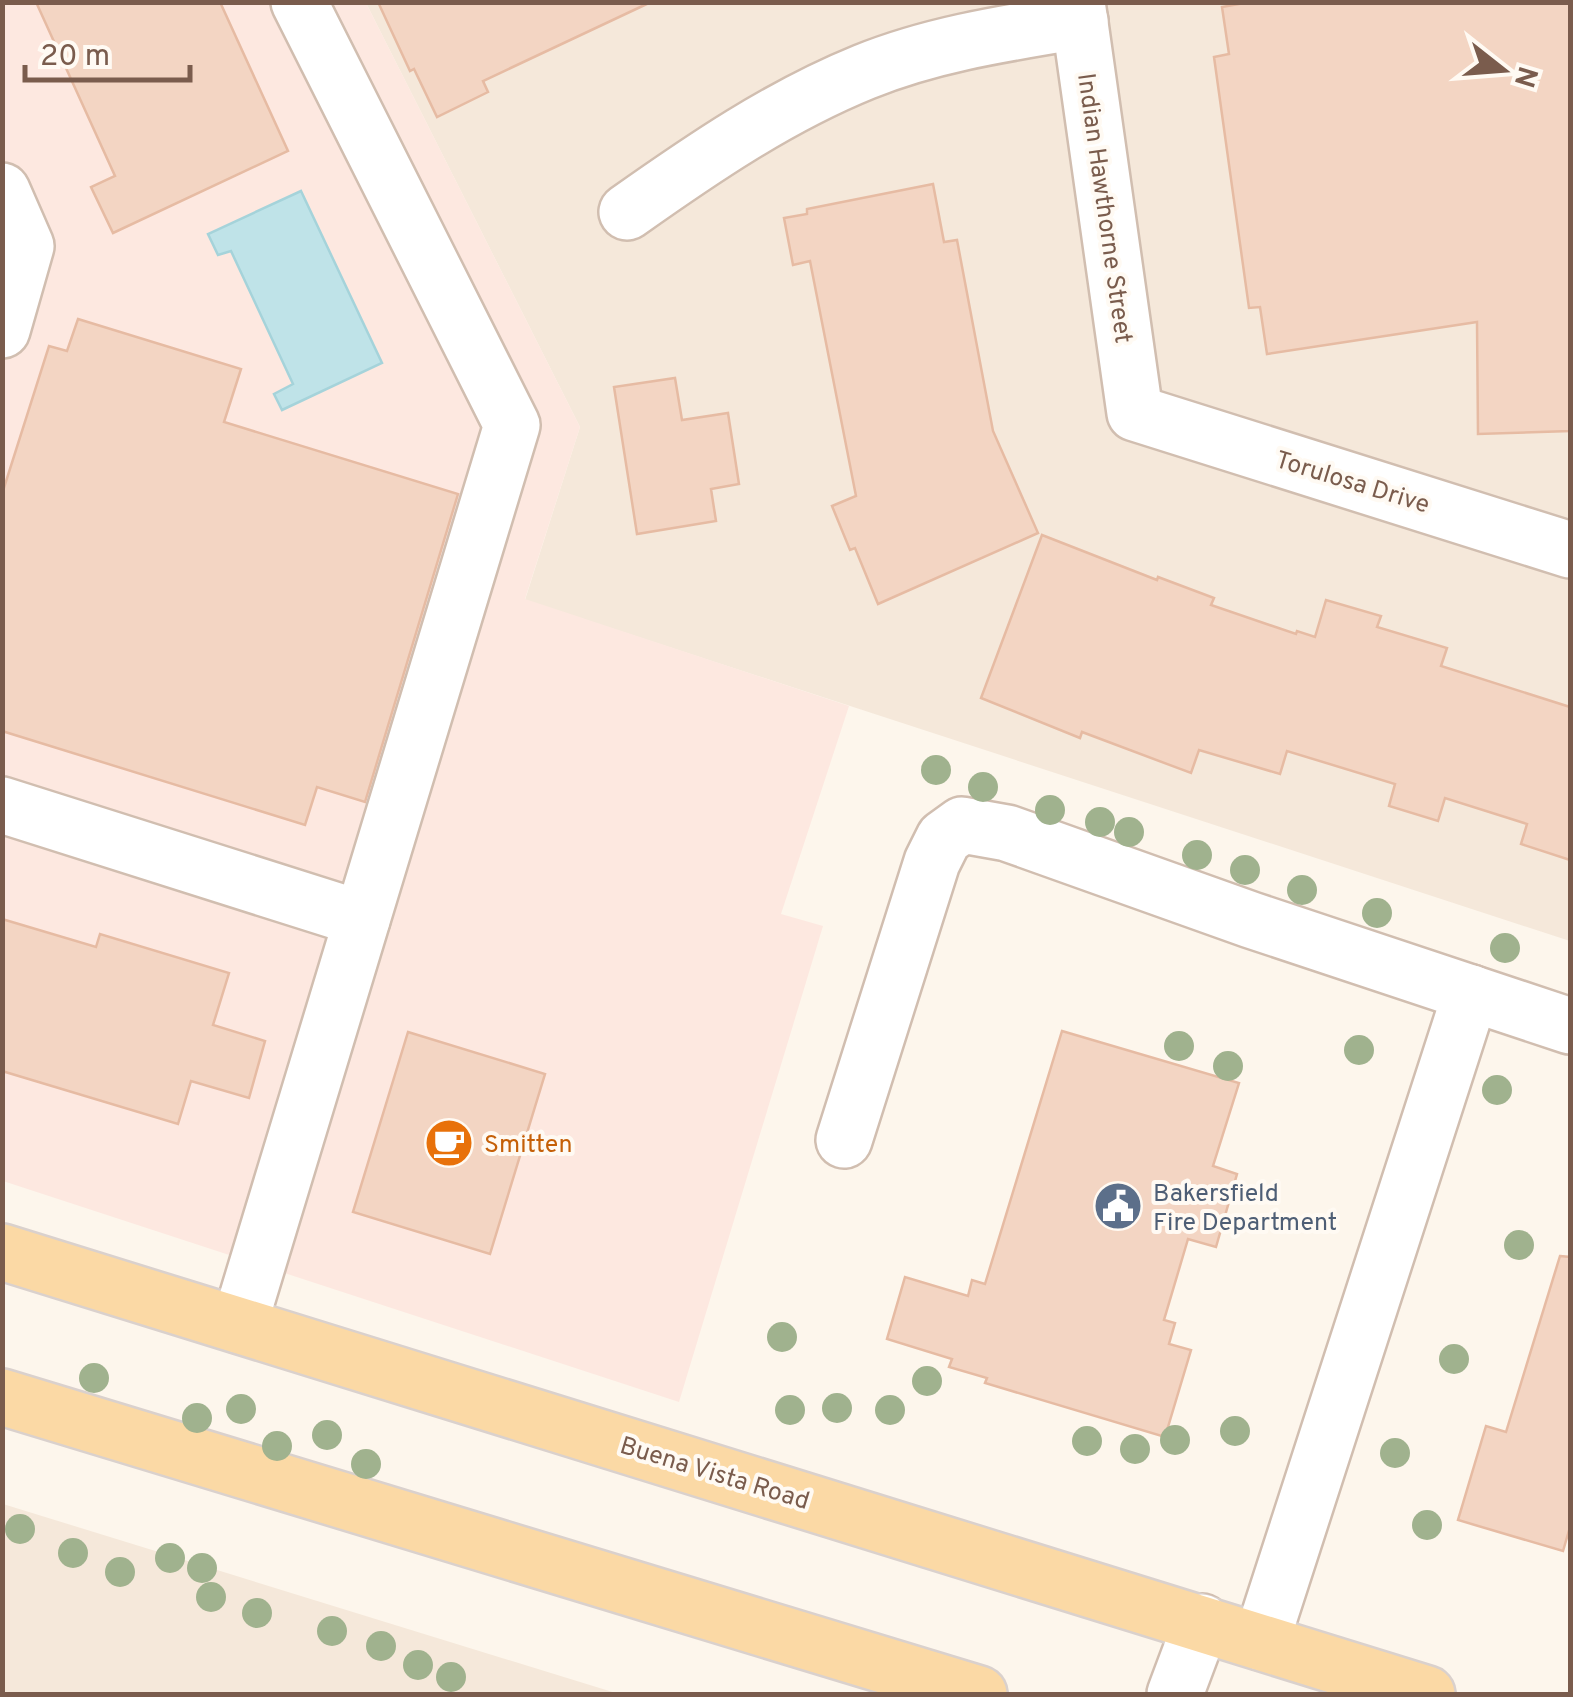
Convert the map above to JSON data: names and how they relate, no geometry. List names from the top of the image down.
{
  "streets": {
    "main road": ["Buena Vista Road"],
    "street": ["Indian Hawthorne Street", "Torulosa Drive"]
  },
  "crossings": [
    ["Indian Hawthorne Street", "Torulosa Drive"]
  ],
  "places": {
    "cafe": ["Smitten"],
    "public building": ["Bakersfield Fire Department"]
  },
  "scale_bar": "20 m",
  "north": "right"
}
